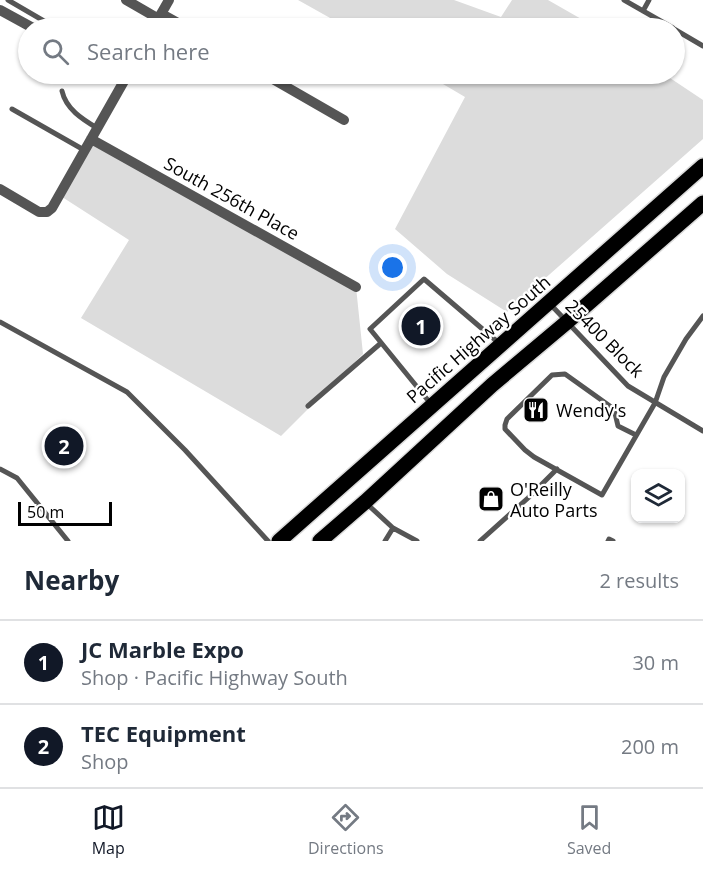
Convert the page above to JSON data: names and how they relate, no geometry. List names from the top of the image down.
{
  "streets": {
    "main road": ["Pacific Highway South"],
    "street": ["South 256th Place"],
    "lane": ["25400 Block"]
  },
  "crossings": [
    ["25400 Block", "Pacific Highway South"]
  ],
  "places": {
    "restaurant": ["Wendy's"],
    "shop": ["O'Reilly Auto Parts"]
  },
  "scale_bar": "50 m",
  "page": {
    "search": "Search here",
    "pins": ["1", "2"],
    "scale": "50 m",
    "heading": ["Nearby", "2 results"],
    "list": [
      {
        "mark": "1",
        "name": "JC Marble Expo",
        "note": "Shop · Pacific Highway South",
        "value": "30 m"
      },
      {
        "mark": "2",
        "name": "TEC Equipment",
        "note": "Shop",
        "value": "200 m"
      }
    ],
    "nav": ["Map", "Directions", "Saved"]
  }
}
